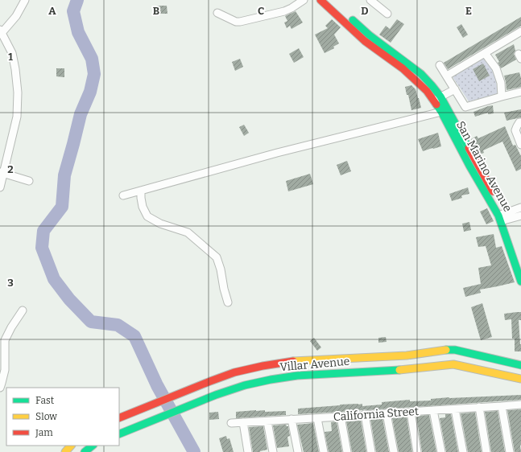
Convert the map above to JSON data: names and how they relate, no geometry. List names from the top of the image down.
{
  "streets": {
    "main road": ["San Marino Avenue", "Villar Avenue"],
    "street": ["California Street"]
  },
  "legend": ["Fast", "Slow", "Jam"],
  "grid": {
    "columns": [
      "A",
      "B",
      "C",
      "D",
      "E"
    ],
    "rows": ["1", "2", "3"]
  }
}
